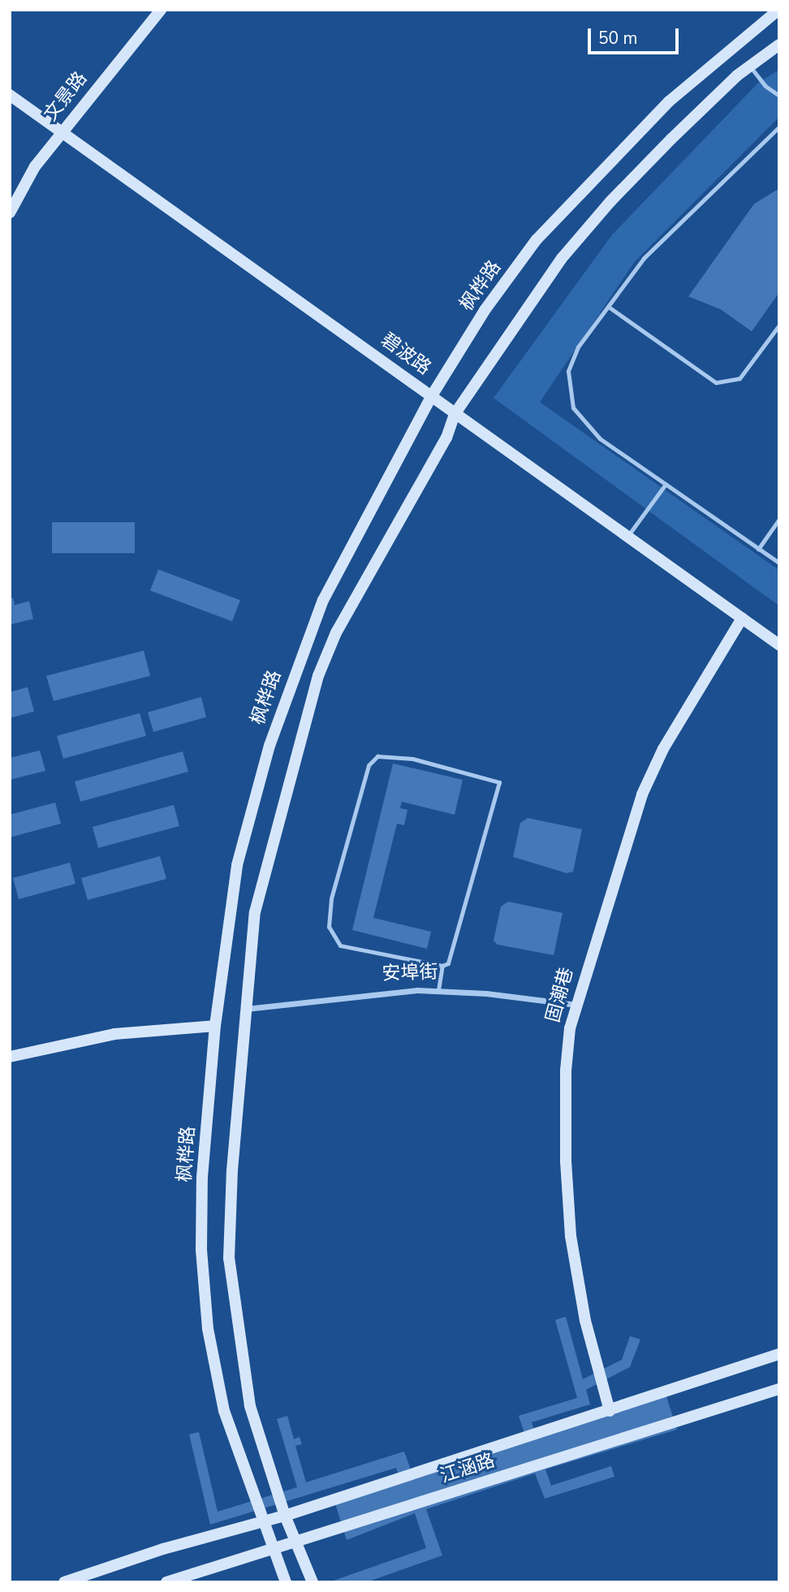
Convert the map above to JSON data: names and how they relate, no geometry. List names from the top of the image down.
{
  "streets": {
    "main road": [
      "文景路",
      "枫桦路",
      "碧波路",
      "固潮巷",
      "江涵路"
    ],
    "street": ["安埠街"]
  },
  "crossings": [
    ["文景路", "碧波路"],
    ["枫桦路", "碧波路"],
    ["枫桦路", "江涵路"],
    ["碧波路", "固潮巷"],
    ["安埠街", "固潮巷"],
    ["固潮巷", "江涵路"]
  ],
  "scale_bar": "50 m"
}
